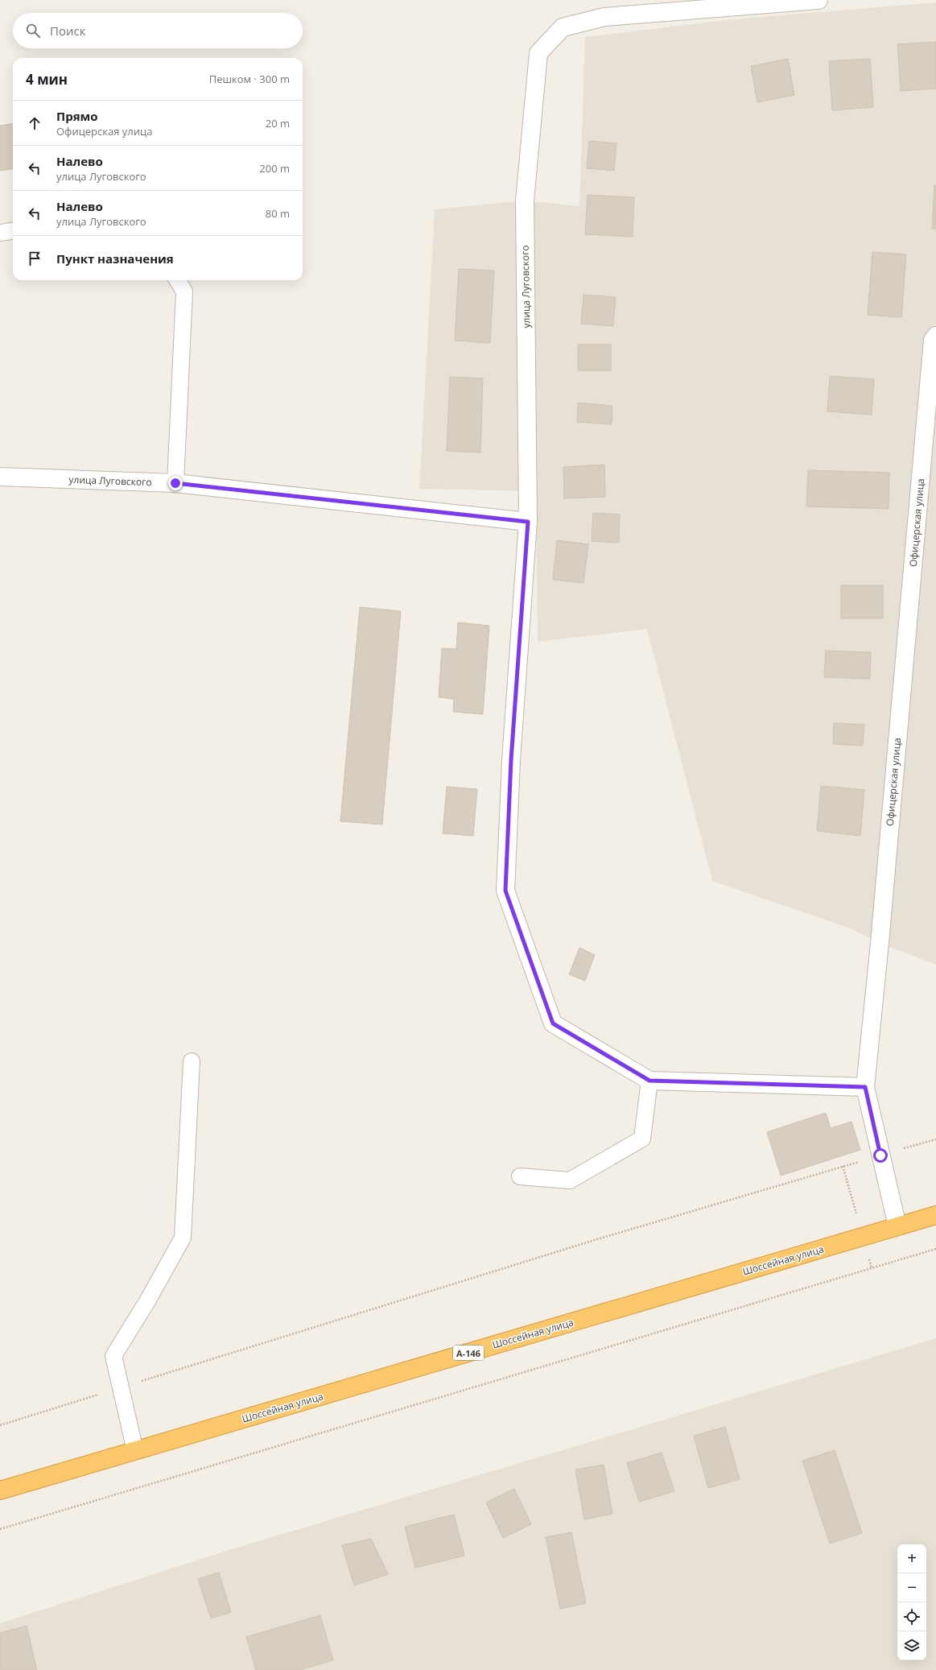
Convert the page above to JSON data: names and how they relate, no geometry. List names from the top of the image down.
{
  "streets": {
    "highway": ["Шоссейная улица", "А-146"],
    "street": ["улица Луговского", "Офицерская улица"]
  },
  "crossings": [
    ["улица Луговского", "Офицерская улица"],
    ["Офицерская улица", "Шоссейная улица"]
  ],
  "page": {
    "search": "Поиск",
    "heading": ["4 мин", "Пешком · 300 m"],
    "list": [
      ["Прямо", "Офицерская улица", "20 m"],
      ["Налево", "улица Луговского", "200 m"],
      ["Налево", "улица Луговского", "80 m"],
      "Пункт назначения"
    ],
    "map_buttons": ["+", "−"]
  }
}
